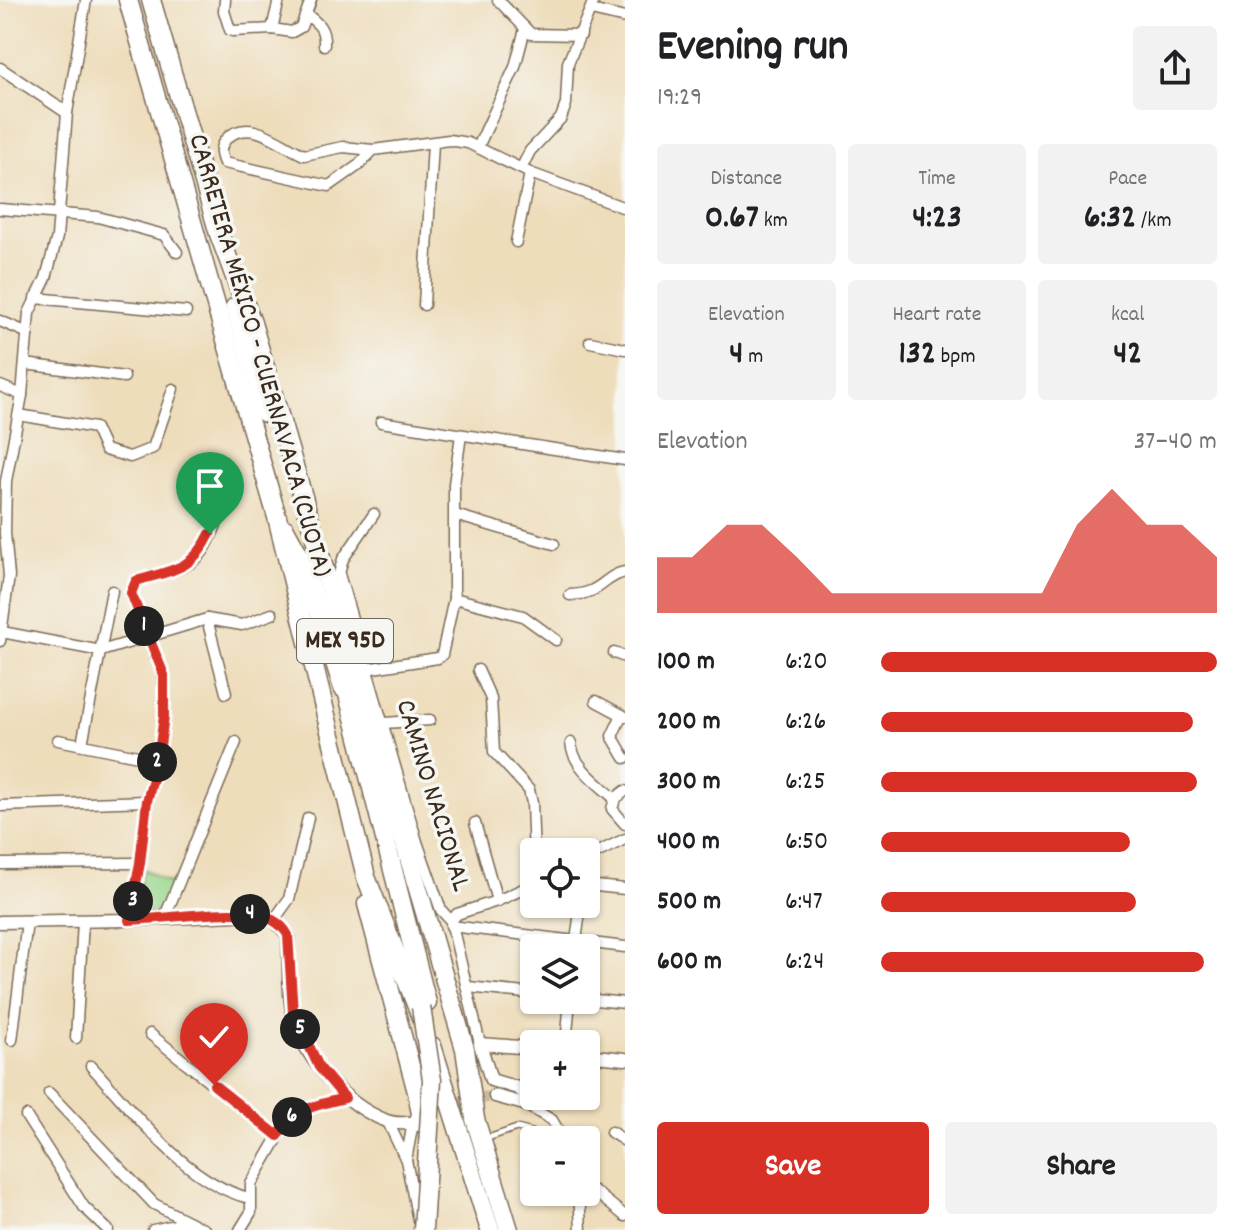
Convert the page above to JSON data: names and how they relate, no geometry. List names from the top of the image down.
{
  "streets": {
    "highway": ["CARRETERA MÉXICO - CUERNAVACA (CUOTA)", "MEX 95D"],
    "street": ["CAMINO NACIONAL"]
  },
  "page": {
    "heading": ["Evening run", "19:29"],
    "stats": [
      ["Distance", "0.67 km"],
      ["Time", "4:23"],
      ["Pace", "6:32 /km"],
      ["Elevation", "4 m"],
      ["Heart rate", "132 bpm"],
      ["kcal", "42"]
    ],
    "chart": ["Elevation", "37–40 m"],
    "pins": [
      "1",
      "2",
      "3",
      "4",
      "5",
      "6"
    ],
    "list": [
      {
        "name": "100 m",
        "note": "6:20"
      },
      {
        "name": "200 m",
        "note": "6:26"
      },
      {
        "name": "300 m",
        "note": "6:25"
      },
      {
        "name": "400 m",
        "note": "6:50"
      },
      {
        "name": "500 m",
        "note": "6:47"
      },
      {
        "name": "600 m",
        "note": "6:24"
      }
    ],
    "map_buttons": ["+", "−"],
    "buttons": ["Save", "Share"]
  }
}
